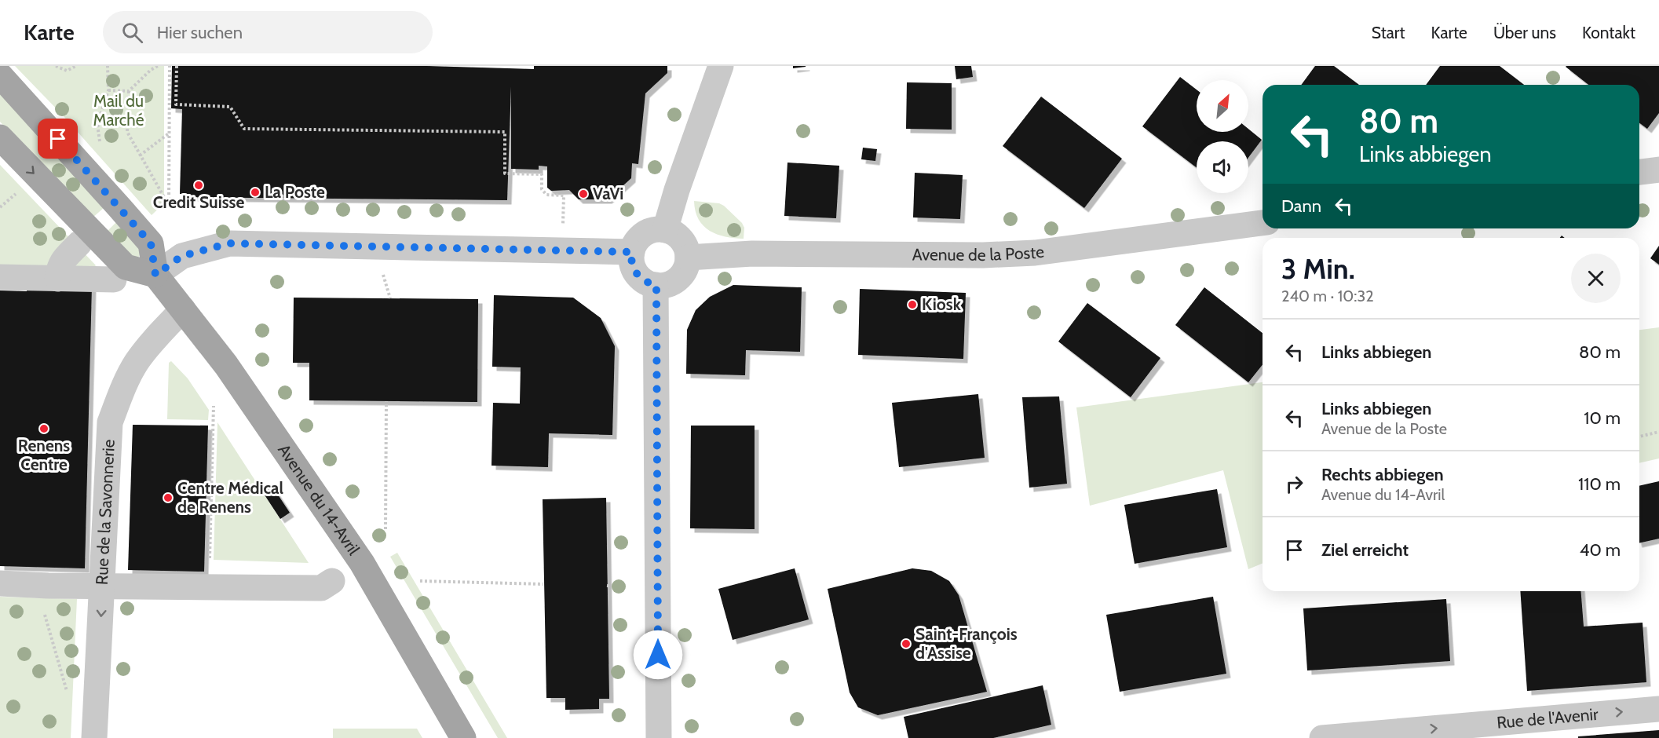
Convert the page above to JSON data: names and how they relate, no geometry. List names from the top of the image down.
{
  "streets": {
    "main road": ["Avenue du 14-Avril"],
    "street": ["Avenue de la Poste", "Rue de la Savonnerie", "Rue de l'Avenir"]
  },
  "crossings": [
    ["Avenue du 14-Avril", "Rue de la Savonnerie"]
  ],
  "one_way": ["Rue de la Savonnerie", "Rue de l'Avenir"],
  "parks": ["Mail du Marché"],
  "places": [
    "Credit Suisse",
    "La Poste",
    "VaVi",
    "Kiosk",
    "Renens Centre",
    "Centre Médical de Renens",
    "Saint-François d'Assise"
  ],
  "north": "top right",
  "page": {
    "header": "Karte",
    "search": "Hier suchen",
    "nav": [
      "Start",
      "Karte",
      "Über uns",
      "Kontakt"
    ],
    "turn": ["80 m", "Links abbiegen"],
    "then": "Dann",
    "heading": ["3 Min.", "240 m · 10:32"],
    "list": [
      {
        "name": "Links abbiegen",
        "value": "80 m"
      },
      {
        "name": "Links abbiegen",
        "note": "Avenue de la Poste",
        "value": "10 m"
      },
      {
        "name": "Rechts abbiegen",
        "note": "Avenue du 14-Avril",
        "value": "110 m"
      },
      {
        "name": "Ziel erreicht",
        "value": "40 m"
      }
    ]
  }
}
